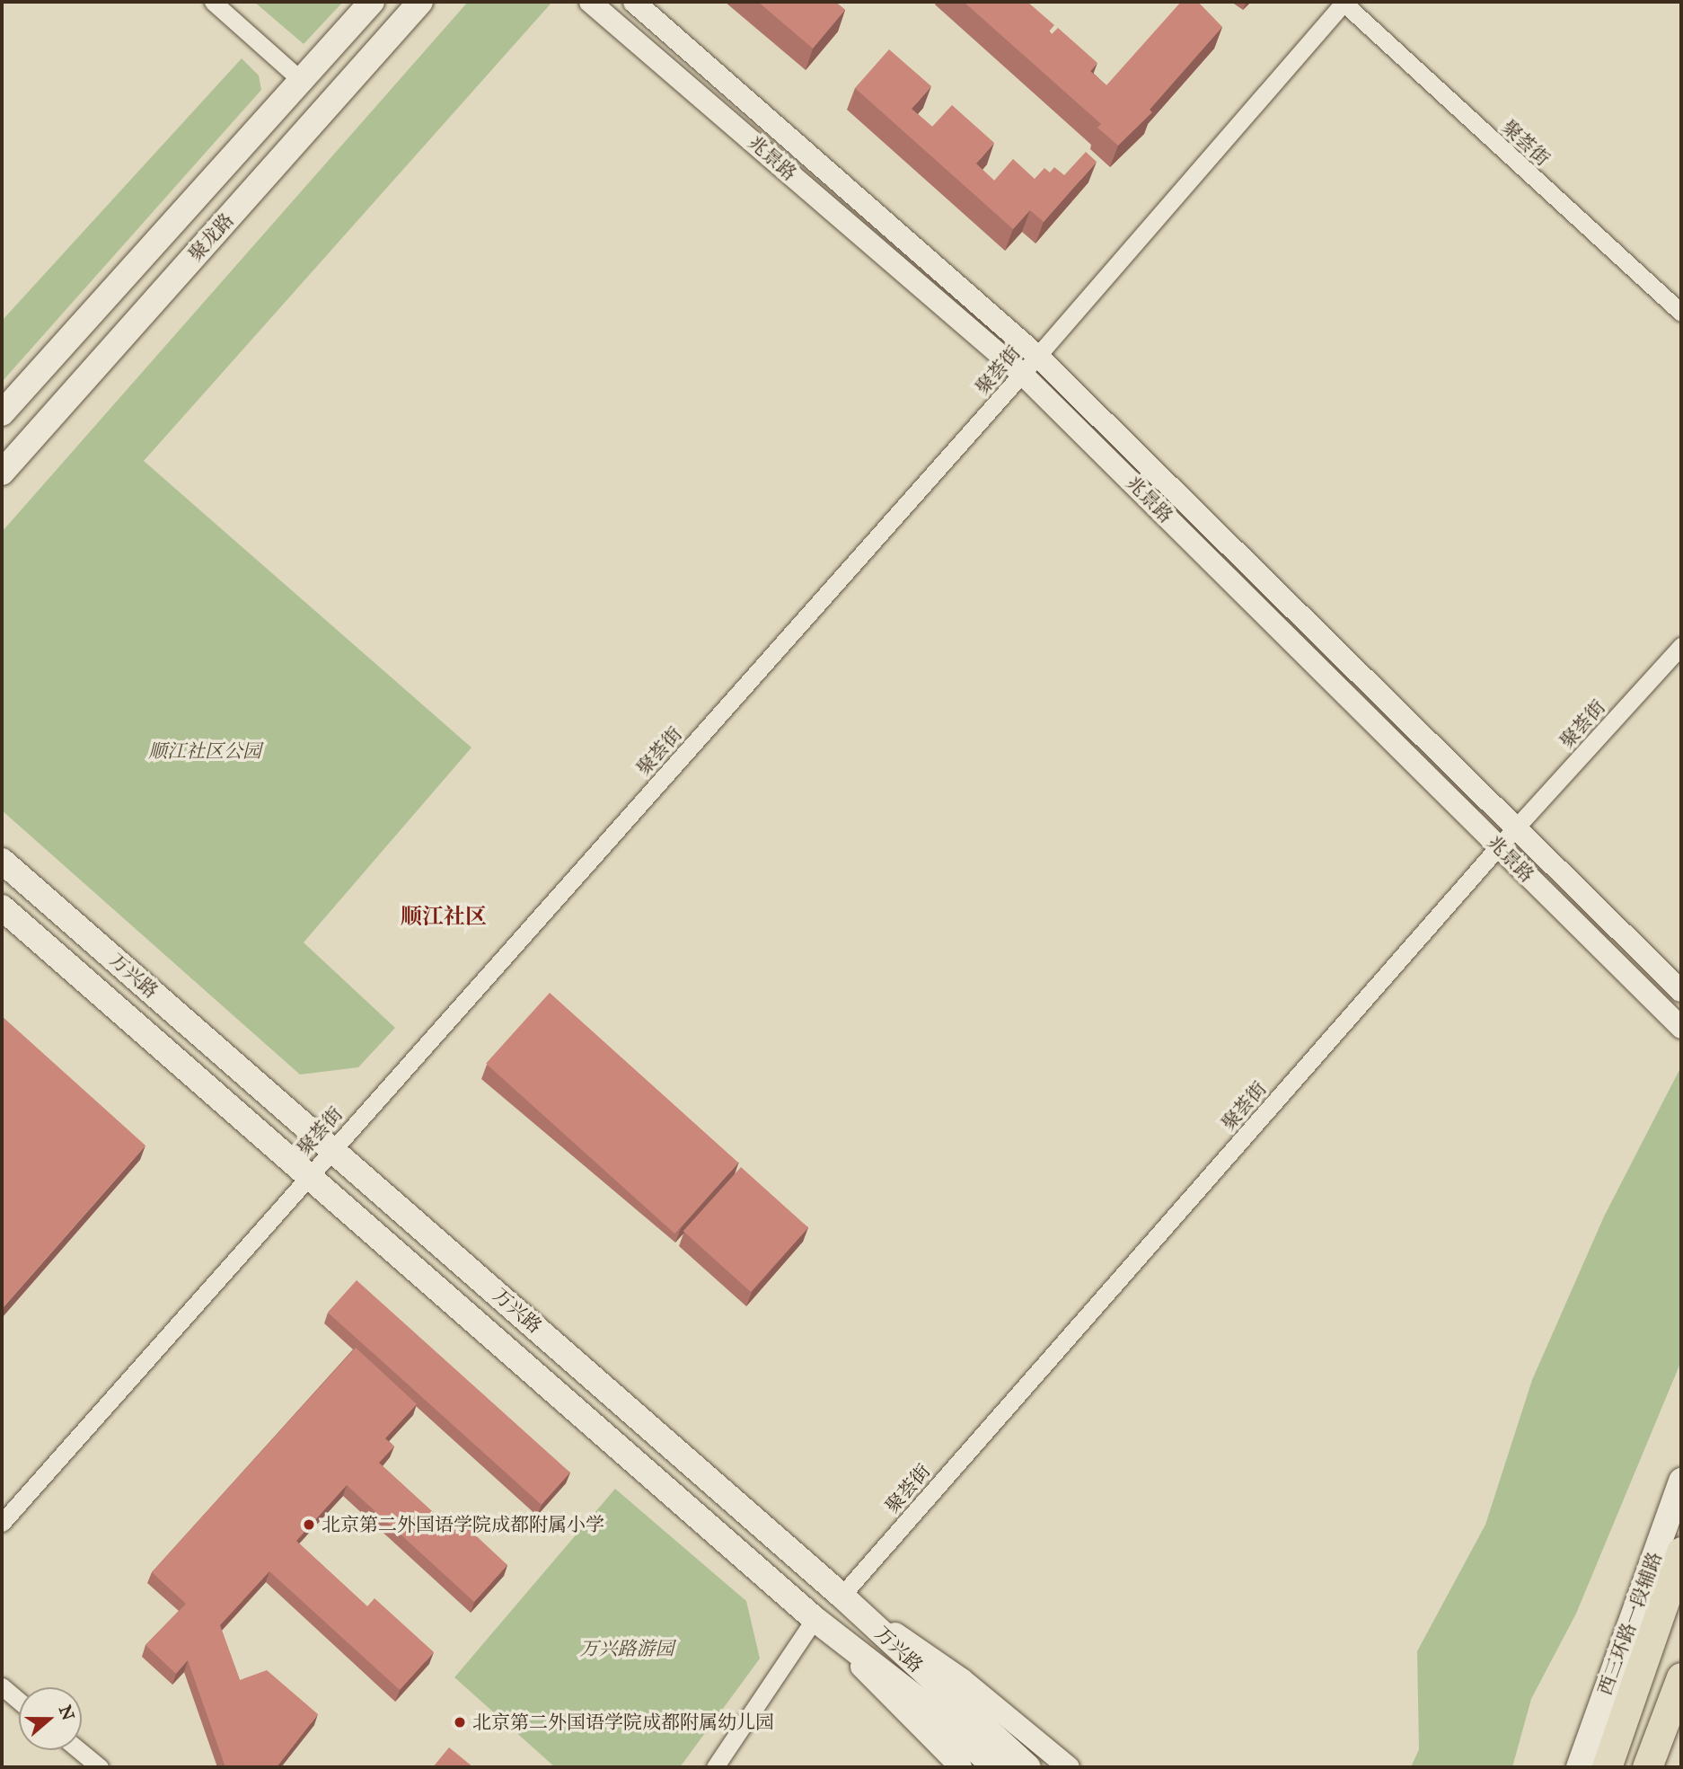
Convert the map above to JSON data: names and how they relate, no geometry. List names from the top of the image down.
{
  "streets": {
    "main road": ["聚龙路", "万兴路", "西三环路一段辅路"],
    "street": ["聚荟街", "兆景路"]
  },
  "crossings": [
    ["聚荟街", "兆景路"],
    ["聚荟街", "万兴路"]
  ],
  "districts": ["顺江社区"],
  "parks": ["顺江社区公园", "万兴路游园"],
  "places": ["北京第二外国语学院成都附属小学", "北京第二外国语学院成都附属幼儿园"],
  "north": "right"
}
